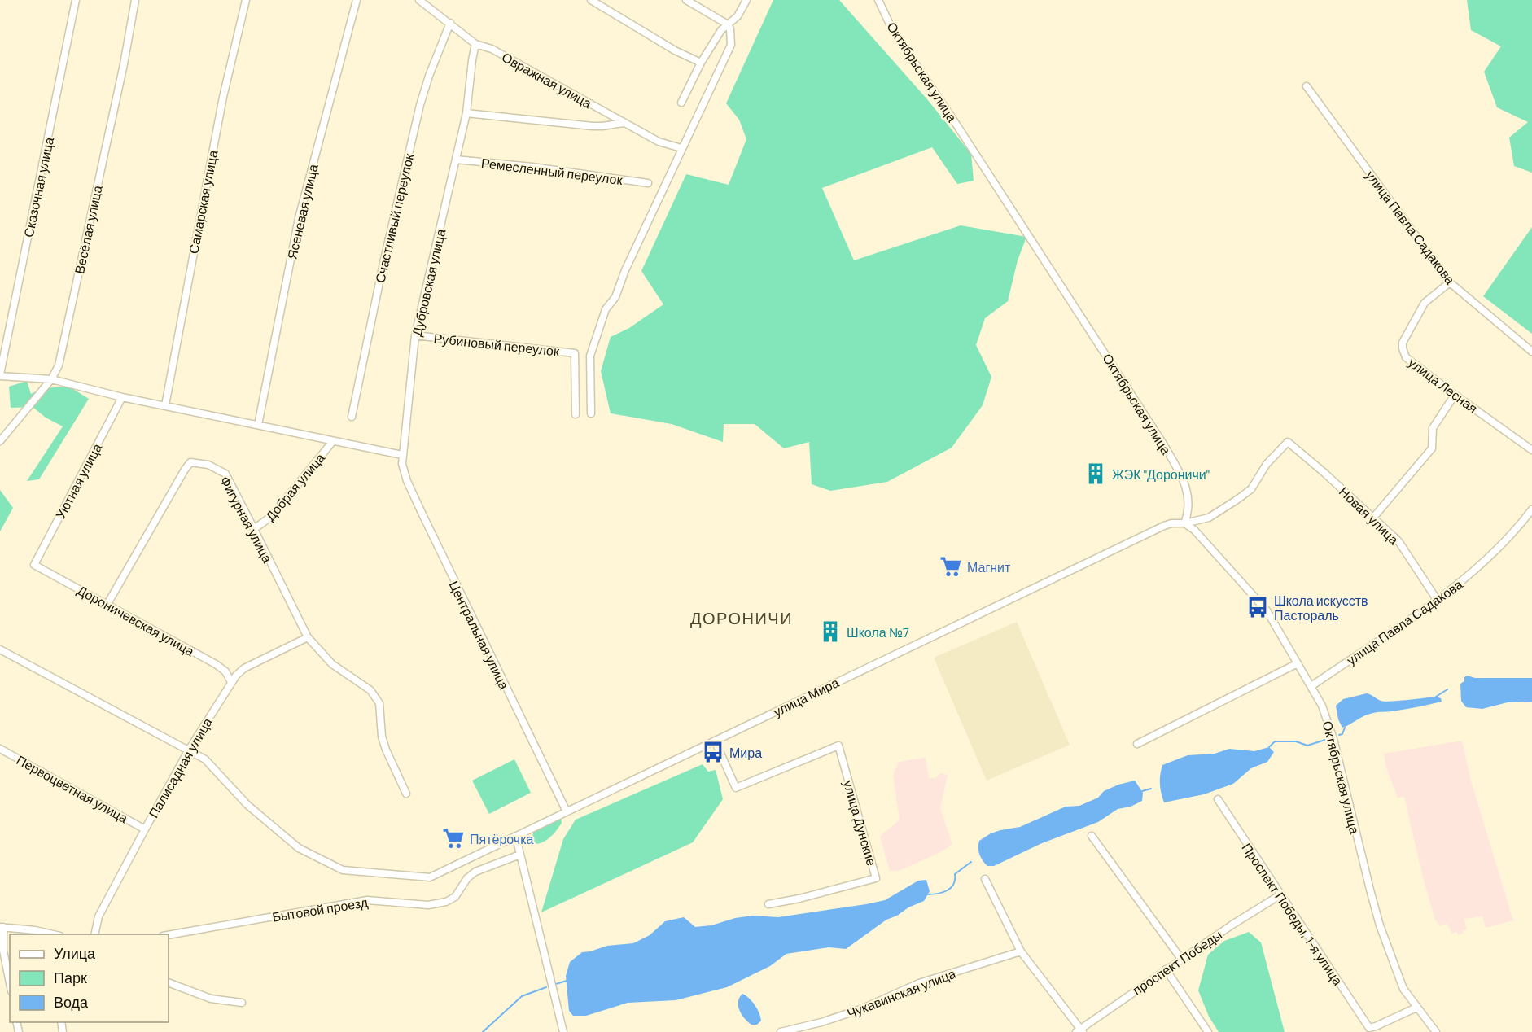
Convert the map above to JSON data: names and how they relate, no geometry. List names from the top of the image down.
{
  "streets": {
    "street": [
      "Октябрьская улица",
      "Овражная улица",
      "Ремесленный переулок",
      "Сказочная улица",
      "Самарская улица",
      "Ясеневая улица",
      "Счастливый переулок",
      "улица Павла Садакова",
      "Весёлая улица",
      "Дубровская улица",
      "Рубиновый переулок",
      "улица Лесная",
      "Уютная улица",
      "Добрая улица",
      "Новая улица",
      "Фигурная улица",
      "Дороничевская улица",
      "Центральная улица",
      "улица Мира",
      "Палисадная улица",
      "Первоцветная улица",
      "улица Дунские",
      "Бытовой проезд",
      "Проспект Победы, 1-я улица",
      "проспект Победы",
      "Чукавинская улица"
    ]
  },
  "crossings": [
    ["Октябрьская улица", "улица Павла Садакова"],
    ["Октябрьская улица", "улица Мира"],
    ["Октябрьская улица", "Проспект Победы, 1-я улица"],
    ["Овражная улица", "Счастливый переулок"],
    ["Овражная улица", "Дубровская улица"],
    ["Ремесленный переулок", "Дубровская улица"],
    ["улица Павла Садакова", "улица Лесная"],
    ["улица Павла Садакова", "Новая улица"],
    ["Дубровская улица", "Рубиновый переулок"],
    ["Дубровская улица", "Центральная улица"],
    ["Уютная улица", "Дороничевская улица"],
    ["Добрая улица", "Фигурная улица"],
    ["Новая улица", "улица Мира"],
    ["Фигурная улица", "Дороничевская улица"],
    ["Фигурная улица", "Палисадная улица"],
    ["Дороничевская улица", "Палисадная улица"],
    ["Центральная улица", "улица Мира"],
    ["улица Мира", "Палисадная улица"],
    ["улица Мира", "улица Дунские"],
    ["Палисадная улица", "Первоцветная улица"],
    ["Проспект Победы, 1-я улица", "проспект Победы"]
  ],
  "districts": ["ДОРОНИЧИ"],
  "places": {
    "building": ["ЖЭК \"Дороничи\"", "Школа №7"],
    "supermarket": ["Магнит", "Пятёрочка"],
    "bus stop": ["Школа искусств Пастораль", "Мира"]
  },
  "legend": ["Улица", "Парк", "Вода"]
}
